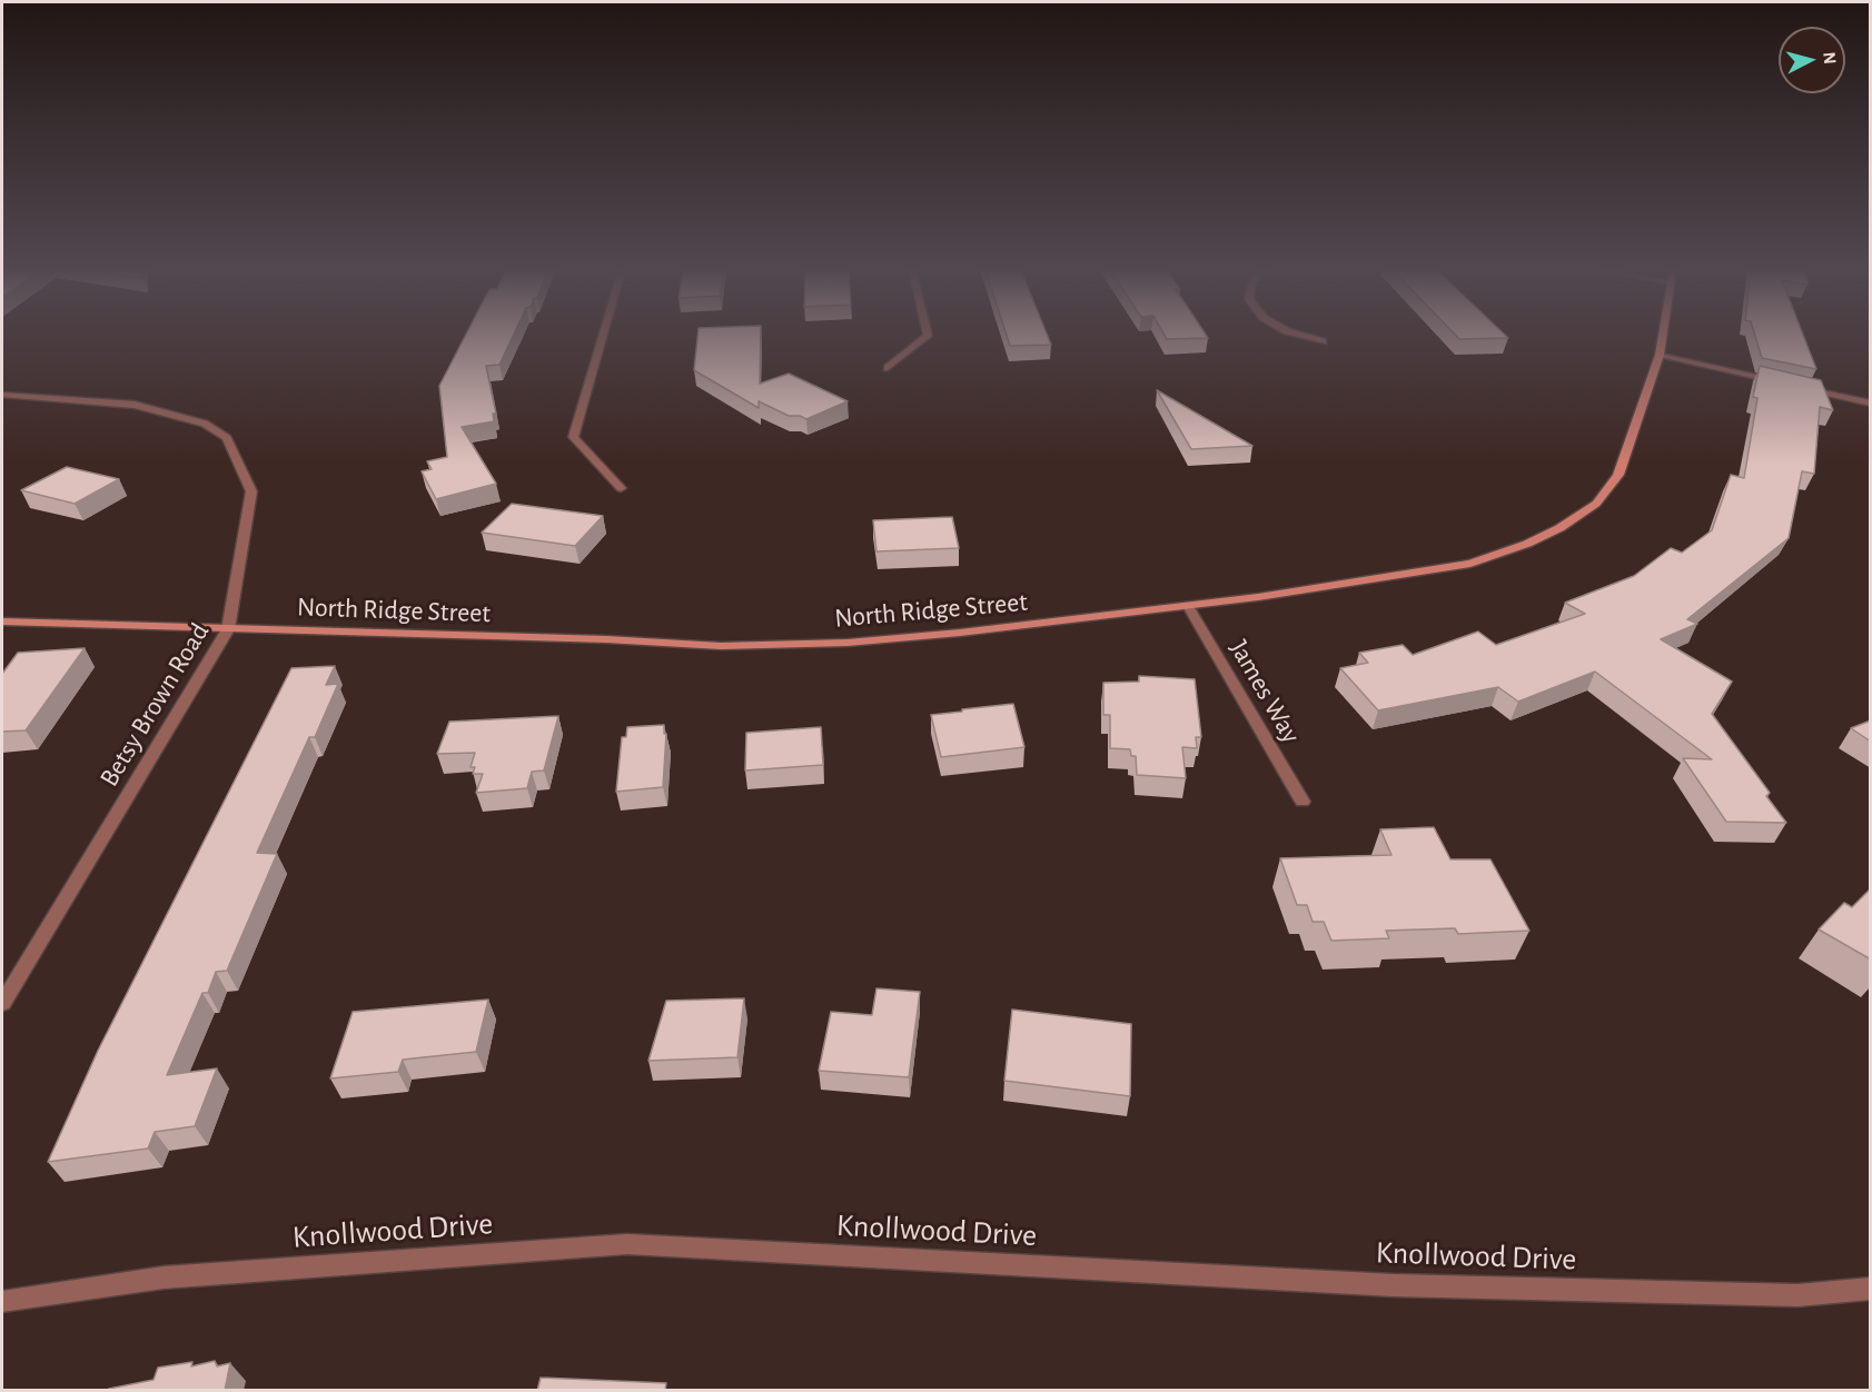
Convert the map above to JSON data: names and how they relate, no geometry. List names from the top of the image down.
{
  "streets": {
    "street": [
      "North Ridge Street",
      "James Way",
      "Betsy Brown Road",
      "Knollwood Drive"
    ]
  },
  "crossings": [
    ["North Ridge Street", "James Way"],
    ["North Ridge Street", "Betsy Brown Road"]
  ],
  "north": "right"
}
